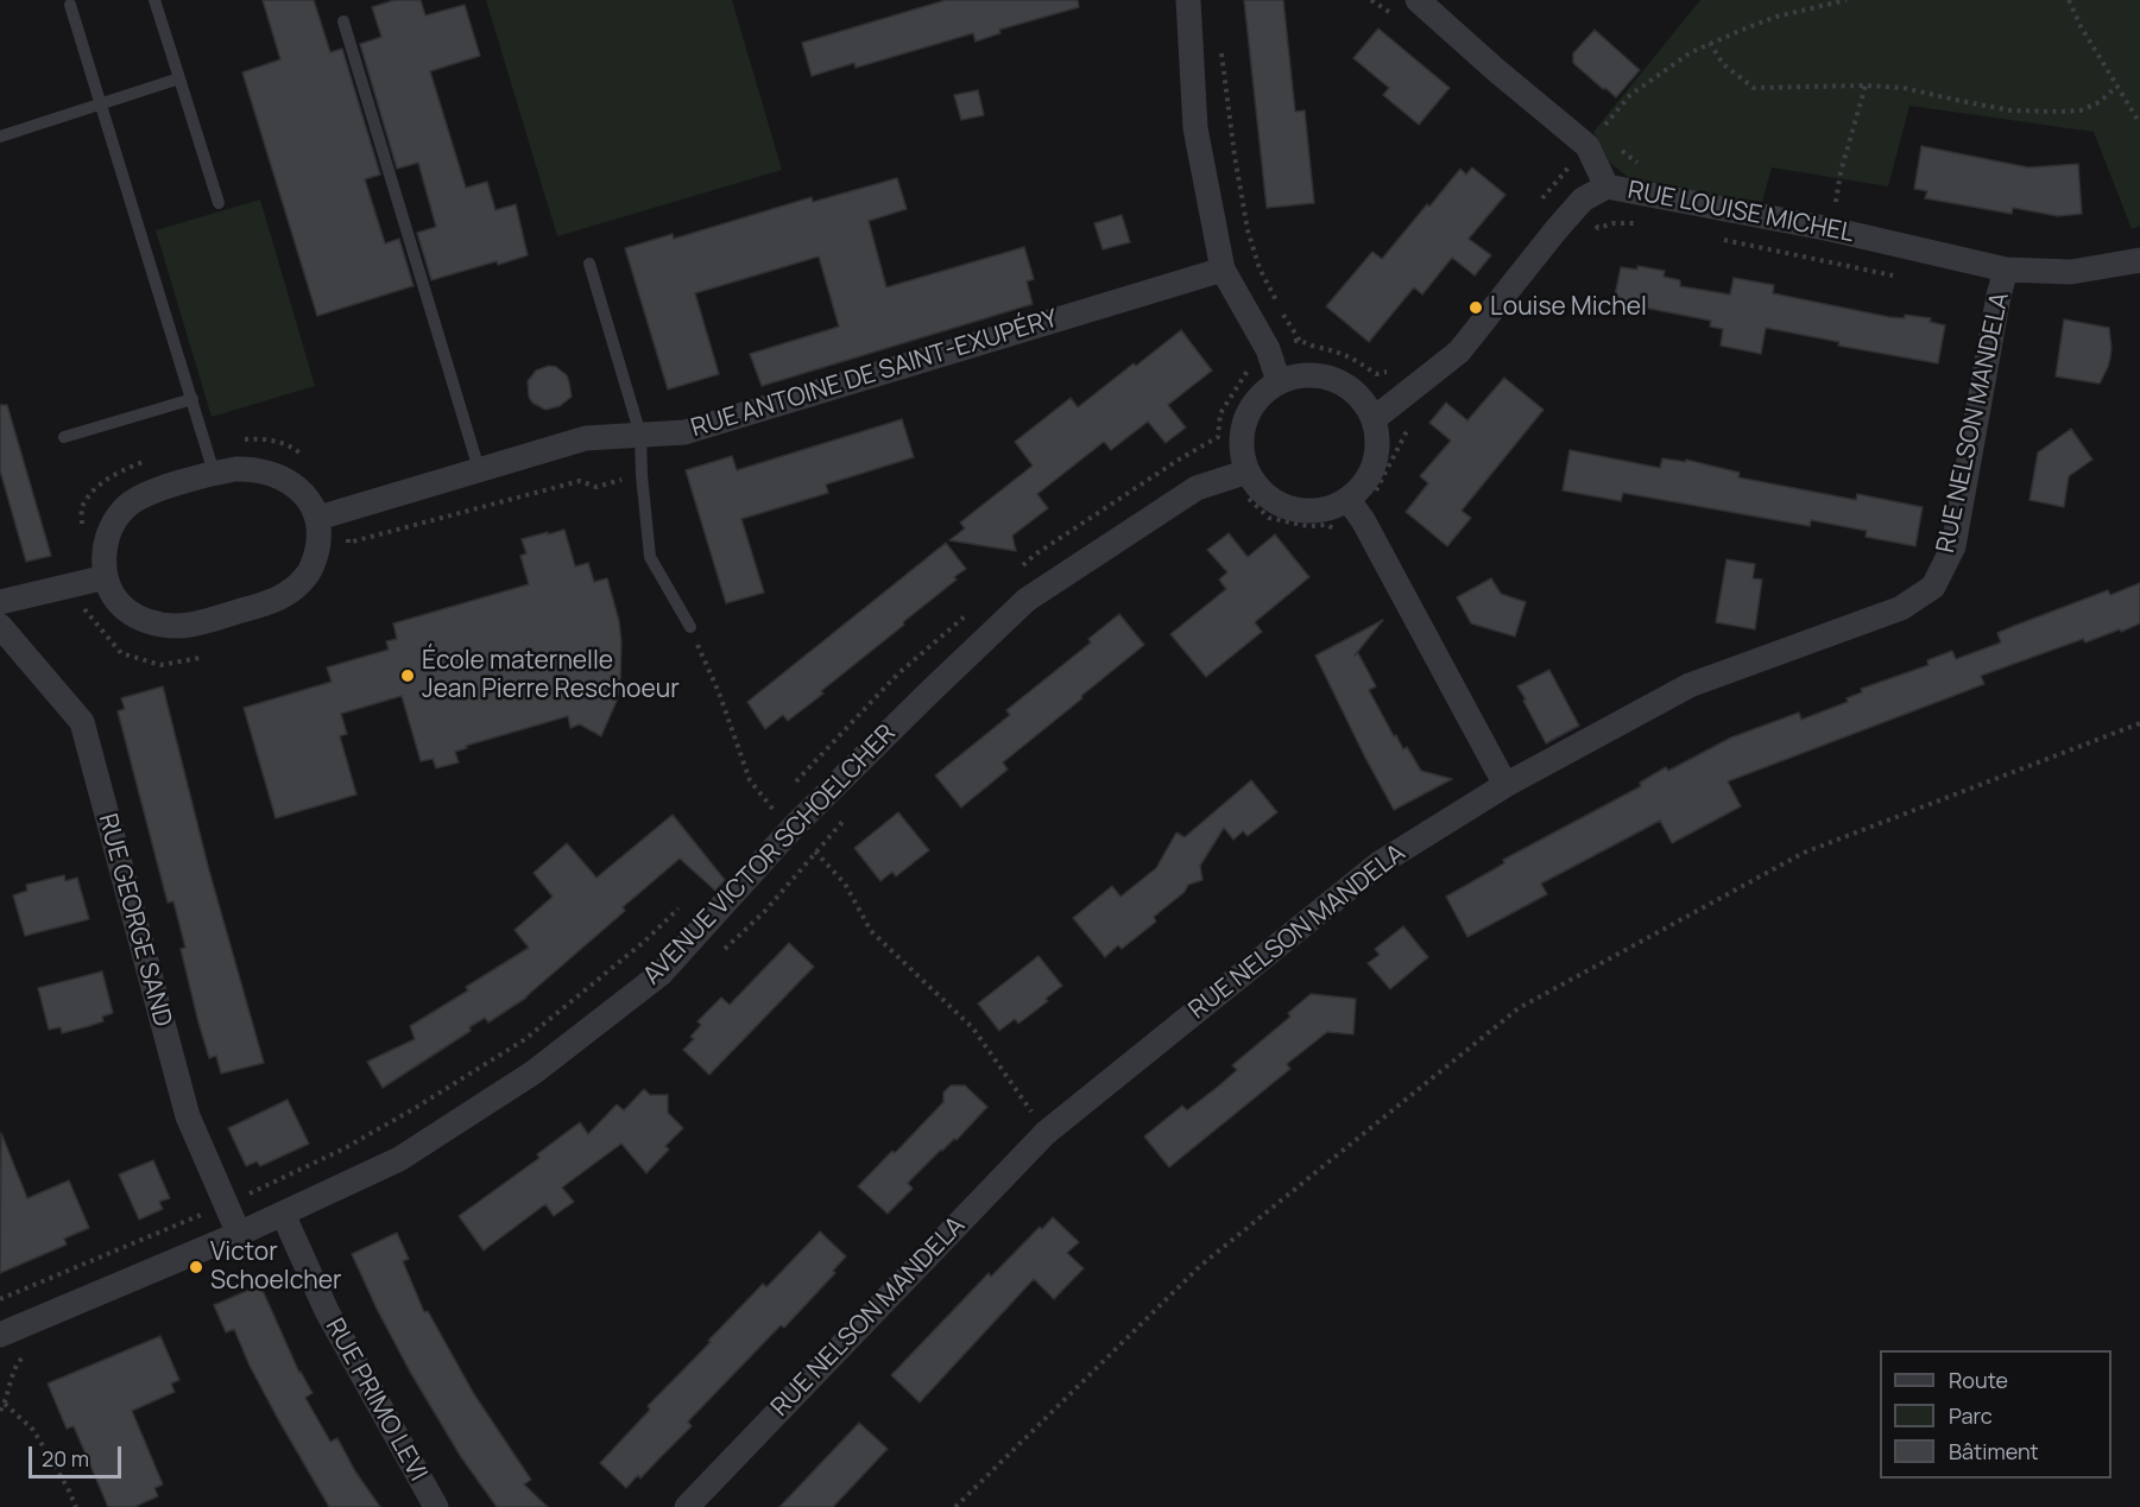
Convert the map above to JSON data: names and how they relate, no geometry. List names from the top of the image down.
{
  "streets": {
    "street": [
      "RUE LOUISE MICHEL",
      "RUE ANTOINE DE SAINT-EXUPÉRY",
      "RUE NELSON MANDELA",
      "AVENUE VICTOR SCHOELCHER",
      "RUE GEORGE SAND",
      "RUE PRIMO LEVI"
    ]
  },
  "crossings": [
    ["RUE LOUISE MICHEL", "RUE NELSON MANDELA"],
    ["AVENUE VICTOR SCHOELCHER", "RUE GEORGE SAND"],
    ["AVENUE VICTOR SCHOELCHER", "RUE PRIMO LEVI"]
  ],
  "places": ["Louise Michel", "École maternelle Jean Pierre Reschoeur", "Victor Schoelcher"],
  "legend": ["Route", "Parc", "Bâtiment"],
  "scale_bar": "20 m"
}
